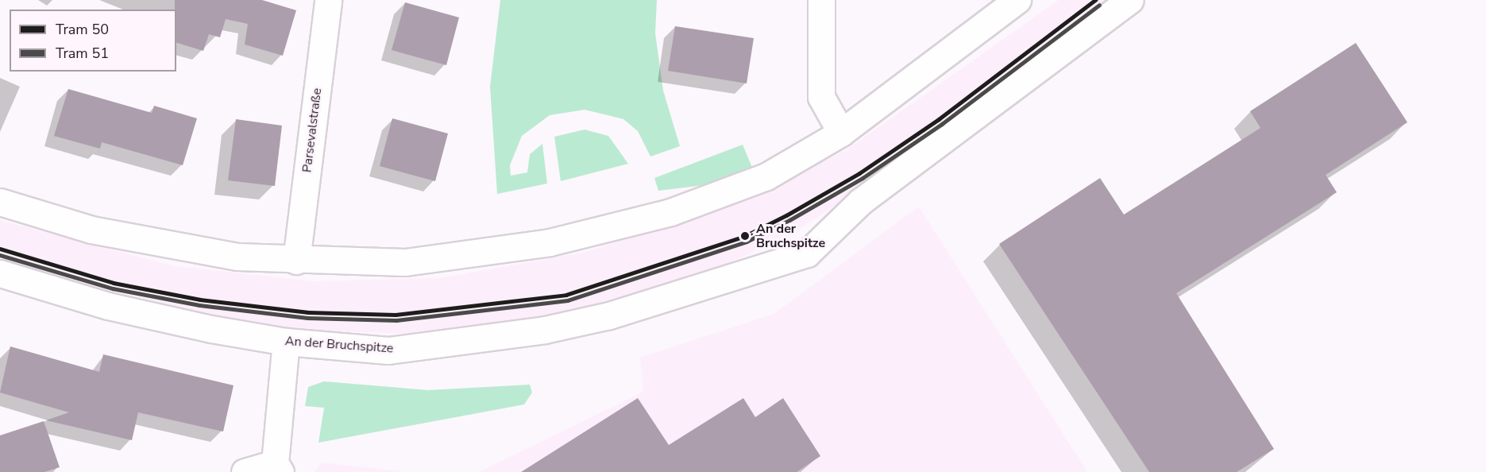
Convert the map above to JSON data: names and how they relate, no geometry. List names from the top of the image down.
{
  "streets": {
    "main road": ["Parsevalstraße", "An der Bruchspitze"]
  },
  "places": ["An der Bruchspitze"],
  "lines": ["tram line 50", "tram line 51"],
  "legend": ["Tram 50", "Tram 51"]
}
